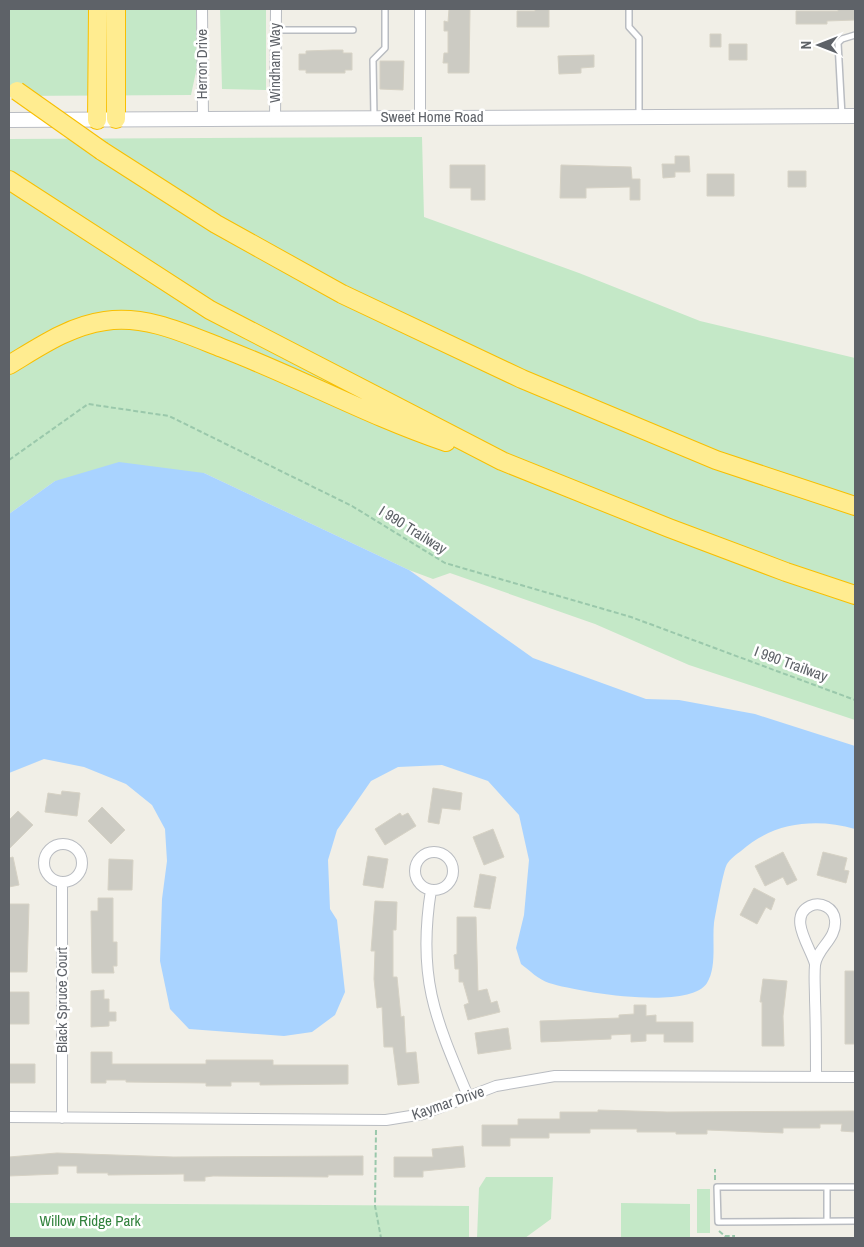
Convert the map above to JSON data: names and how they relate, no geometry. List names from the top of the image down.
{
  "streets": {
    "main road": ["Sweet Home Road"],
    "street": [
      "Windham Way",
      "Herron Drive",
      "Black Spruce Court",
      "Kaymar Drive"
    ],
    "path": ["I 990 Trailway"]
  },
  "crossings": [
    ["Windham Way", "Sweet Home Road"],
    ["Herron Drive", "Sweet Home Road"],
    ["Black Spruce Court", "Kaymar Drive"]
  ],
  "parks": ["Willow Ridge Park"],
  "north": "left"
}
